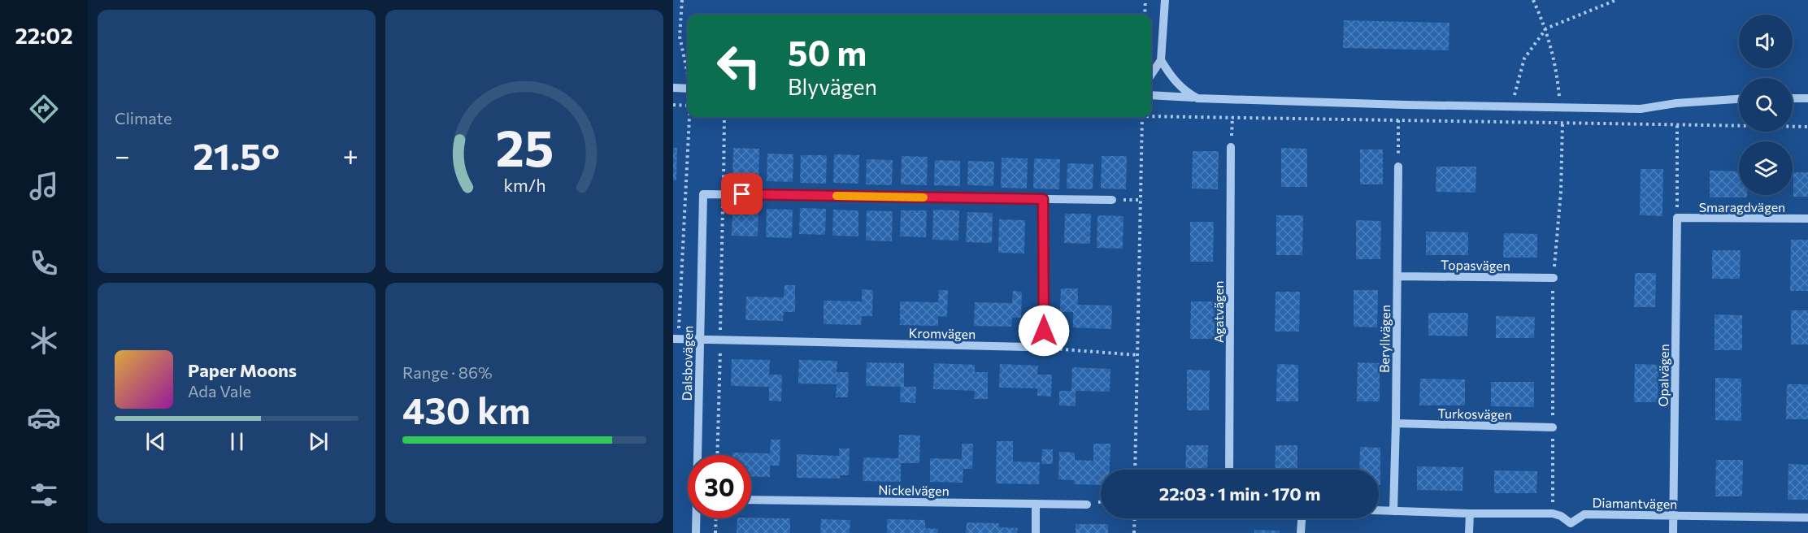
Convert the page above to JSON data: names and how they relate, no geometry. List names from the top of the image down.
{
  "streets": {
    "street": [
      "Smaragdvägen",
      "Topasvägen",
      "Agatvägen",
      "Kromvägen",
      "Beryllvägen",
      "Dalsbovägen",
      "Opalvägen",
      "Turkosvägen",
      "Nickelvägen",
      "Diamantvägen"
    ]
  },
  "crossings": [
    ["Smaragdvägen", "Opalvägen"],
    ["Topasvägen", "Beryllvägen"],
    ["Kromvägen", "Dalsbovägen"],
    ["Beryllvägen", "Turkosvägen"],
    ["Opalvägen", "Diamantvägen"]
  ],
  "page": {
    "tabs": "22:02",
    "tile": [
      "Climate",
      ["Range · 86%", "430 km"]
    ],
    "turn": ["50 m", "Blyvägen"],
    "heat": ["−", "21.5°", "+"],
    "song": ["Paper Moons", "Ada Vale"],
    "limit": "30",
    "trip": "22:03 · 1 min · 170 m",
    "gauge": ["25", "km/h"]
  }
}
